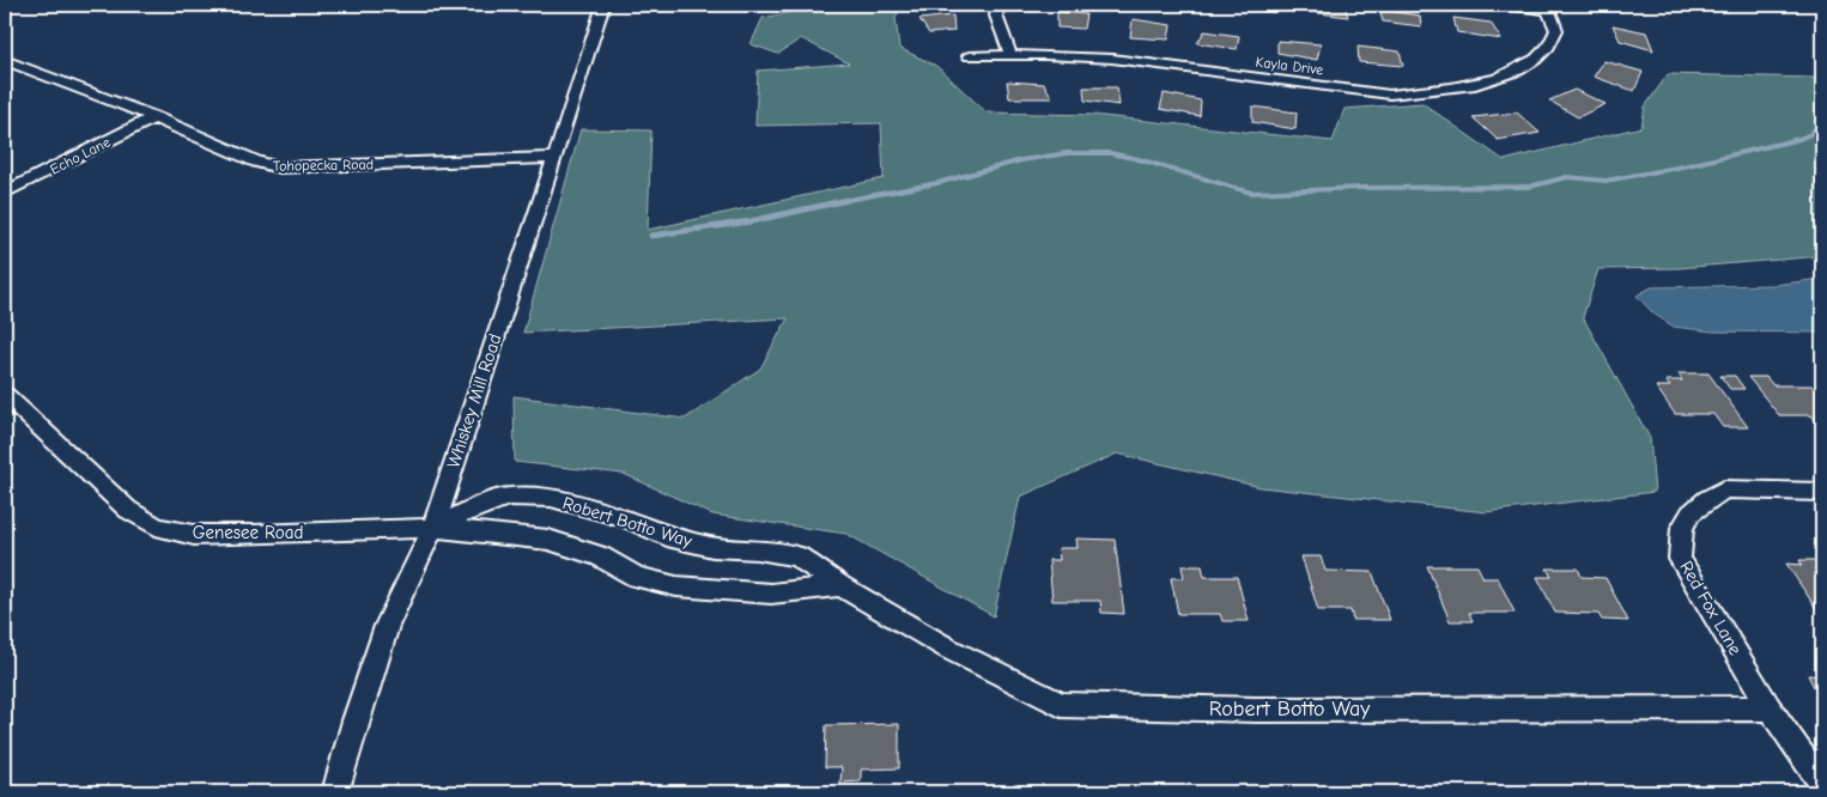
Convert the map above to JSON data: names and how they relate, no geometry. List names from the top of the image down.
{
  "streets": {
    "street": [
      "Kayla Drive",
      "Echo Lane",
      "Tohopecka Road",
      "Whiskey Mill Road",
      "Robert Botto Way",
      "Genesee Road",
      "Red Fox Lane"
    ]
  },
  "crossings": [
    ["Echo Lane", "Tohopecka Road"],
    ["Tohopecka Road", "Whiskey Mill Road"],
    ["Whiskey Mill Road", "Robert Botto Way"],
    ["Whiskey Mill Road", "Genesee Road"],
    ["Robert Botto Way", "Genesee Road"],
    ["Robert Botto Way", "Red Fox Lane"]
  ]
}
